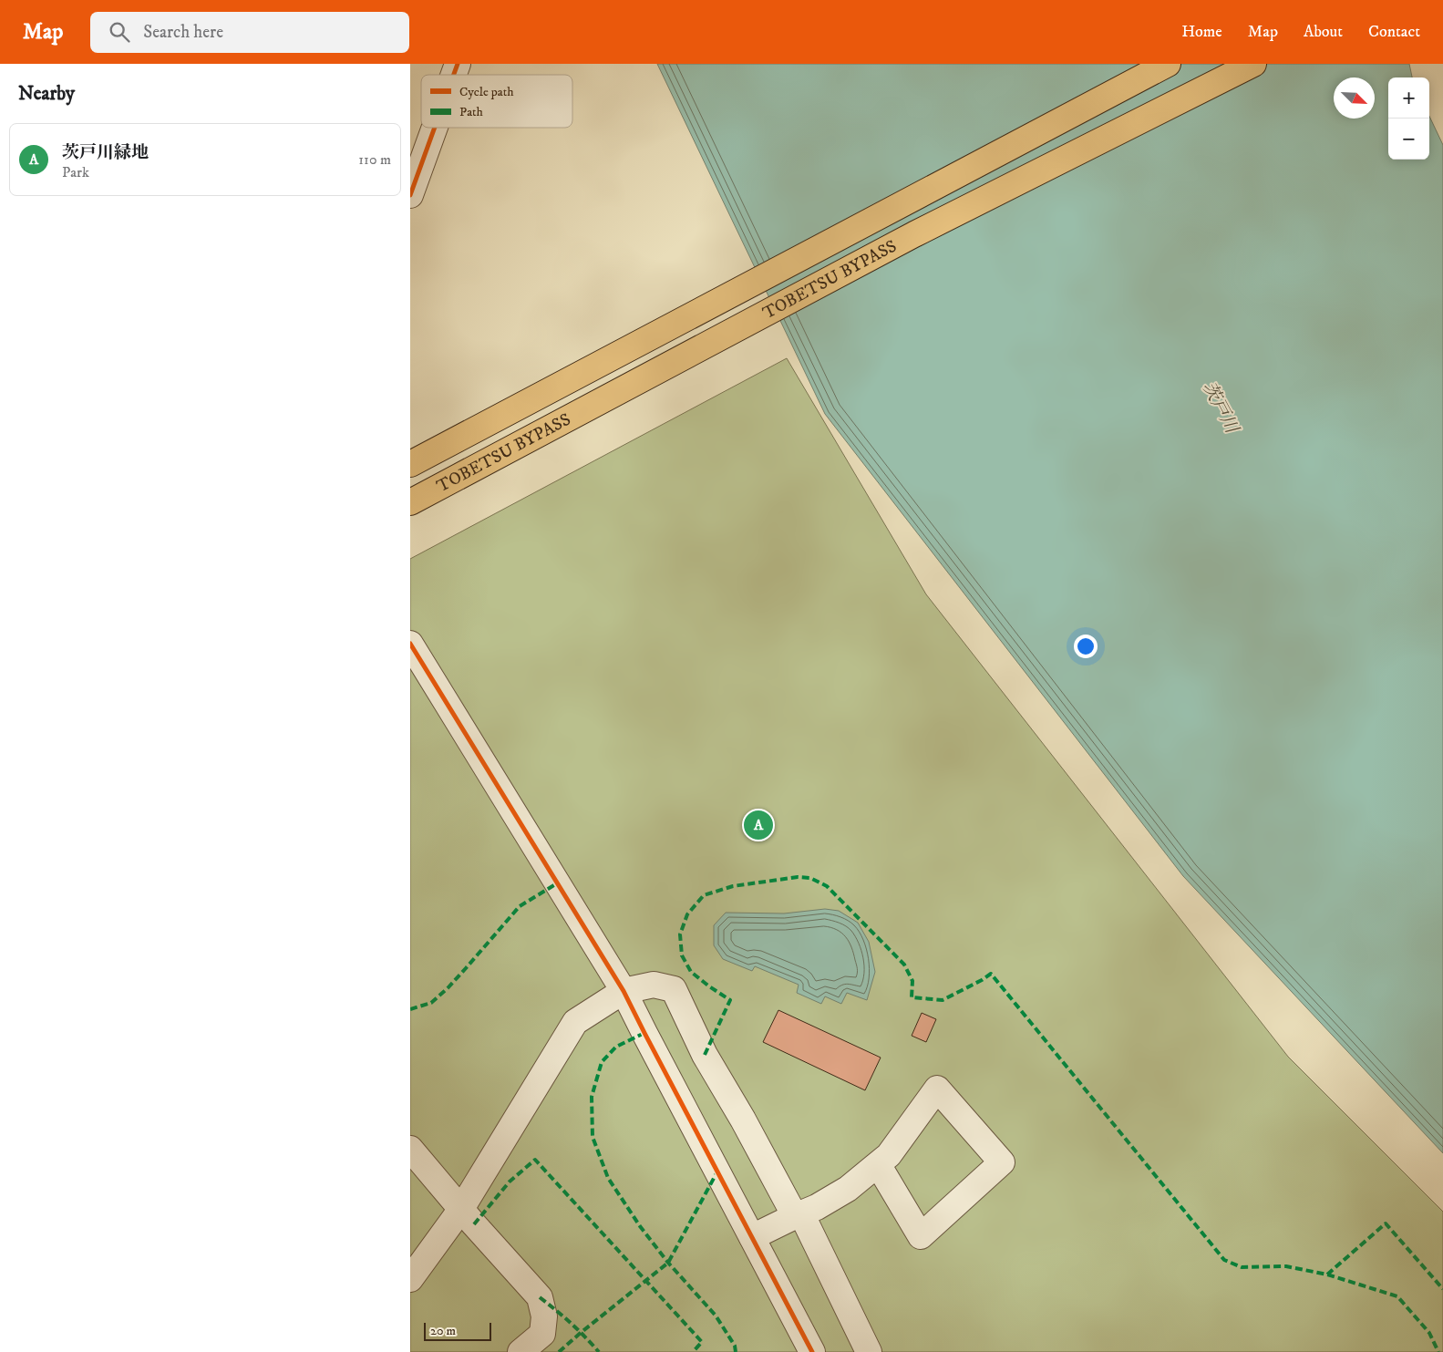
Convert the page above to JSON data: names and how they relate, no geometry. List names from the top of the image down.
{
  "streets": {
    "highway": ["TOBETSU BYPASS"]
  },
  "water": ["茨戸川"],
  "legend": ["Cycle path", "Path"],
  "scale_bar": "20 m",
  "north": "bottom right",
  "page": {
    "header": "Map",
    "search": "Search here",
    "nav": [
      "Home",
      "Map",
      "About",
      "Contact"
    ],
    "heading": "Nearby",
    "map_buttons": ["+", "−"],
    "list": [
      {
        "mark": "A",
        "name": "茨戸川緑地",
        "note": "Park",
        "value": "110 m"
      }
    ],
    "pins": "A",
    "scale": "20 m"
  }
}
